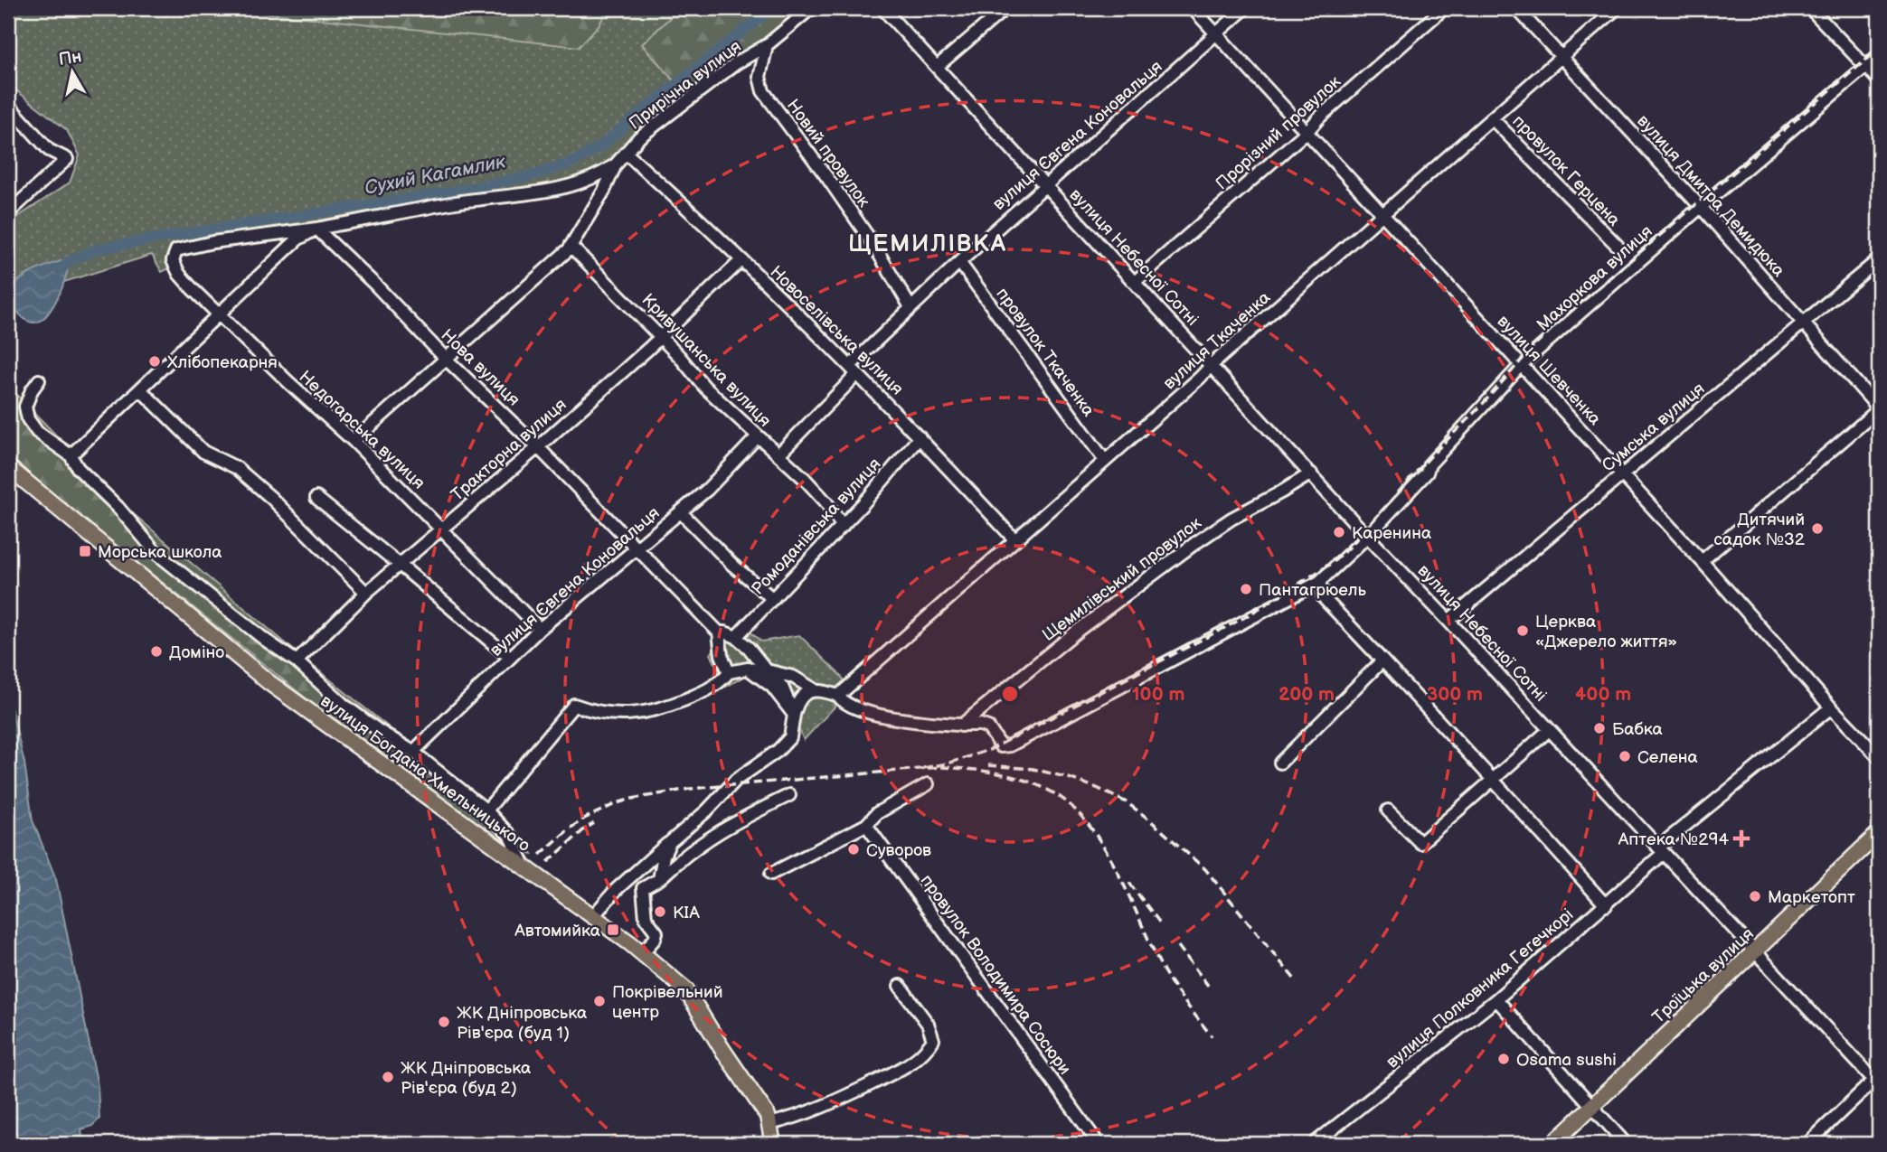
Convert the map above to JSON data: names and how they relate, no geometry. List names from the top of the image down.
{
  "streets": {
    "main road": ["вулиця Богдана Хмельницького", "Троїцька вулиця"],
    "street": [
      "Прирічна вулиця",
      "Прорізний провулок",
      "вулиця Євгена Коновальця",
      "Новий провулок",
      "провулок Герцена",
      "вулиця Дмитра Демидюка",
      "вулиця Небесної Сотні",
      "Махоркова вулиця",
      "Новоселівська вулиця",
      "вулиця Ткаченка",
      "провулок Ткаченка",
      "Кривушанська вулиця",
      "Нова вулиця",
      "вулиця Шевченка",
      "Сумська вулиця",
      "Недогарська вулиця",
      "Тракторна вулиця",
      "Ромоданівська вулиця",
      "Щемилівський провулок",
      "провулок Володимира Сосюри",
      "вулиця Полковника Гегечкорі"
    ]
  },
  "crossings": [
    ["Прирічна вулиця", "Новий провулок"],
    ["Прирічна вулиця", "Новоселівська вулиця"],
    ["Прирічна вулиця", "Кривушанська вулиця"],
    ["Прирічна вулиця", "Нова вулиця"],
    ["Прирічна вулиця", "Недогарська вулиця"],
    ["Прорізний провулок", "вулиця Небесної Сотні"],
    ["Прорізний провулок", "вулиця Шевченка"],
    ["вулиця Євгена Коновальця", "Новий провулок"],
    ["вулиця Євгена Коновальця", "вулиця Небесної Сотні"],
    ["вулиця Євгена Коновальця", "Новоселівська вулиця"],
    ["вулиця Євгена Коновальця", "провулок Ткаченка"],
    ["вулиця Євгена Коновальця", "Кривушанська вулиця"],
    ["вулиця Євгена Коновальця", "Нова вулиця"],
    ["вулиця Євгена Коновальця", "вулиця Шевченка"],
    ["вулиця Євгена Коновальця", "Недогарська вулиця"],
    ["провулок Герцена", "вулиця Ткаченка"],
    ["вулиця Дмитра Демидюка", "Махоркова вулиця"],
    ["вулиця Дмитра Демидюка", "вулиця Ткаченка"],
    ["вулиця Дмитра Демидюка", "Сумська вулиця"],
    ["вулиця Небесної Сотні", "Махоркова вулиця"],
    ["вулиця Небесної Сотні", "вулиця Ткаченка"],
    ["вулиця Небесної Сотні", "Сумська вулиця"],
    ["вулиця Небесної Сотні", "Щемилівський провулок"],
    ["вулиця Небесної Сотні", "Троїцька вулиця"],
    ["вулиця Небесної Сотні", "вулиця Полковника Гегечкорі"],
    ["Махоркова вулиця", "вулиця Шевченка"],
    ["Махоркова вулиця", "Щемилівський провулок"],
    ["Новоселівська вулиця", "вулиця Ткаченка"],
    ["Новоселівська вулиця", "Тракторна вулиця"],
    ["Новоселівська вулиця", "Ромоданівська вулиця"],
    ["вулиця Ткаченка", "провулок Ткаченка"],
    ["вулиця Ткаченка", "вулиця Шевченка"],
    ["Кривушанська вулиця", "Тракторна вулиця"],
    ["Кривушанська вулиця", "Ромоданівська вулиця"],
    ["Нова вулиця", "Недогарська вулиця"],
    ["Нова вулиця", "Тракторна вулиця"],
    ["вулиця Шевченка", "Сумська вулиця"],
    ["вулиця Шевченка", "вулиця Полковника Гегечкорі"],
    ["Недогарська вулиця", "Тракторна вулиця"]
  ],
  "districts": ["ЩЕМИЛІВКА"],
  "water": ["Сухий Кагамлик"],
  "places": {
    "other": [
      "Хлібопекарня",
      "Дитячий садок №32",
      "Каренина",
      "Пантагрюель",
      "Церква «Джерело життя»",
      "Доміно",
      "Бабка",
      "Селена",
      "Суворов",
      "Маркетопт",
      "KIA",
      "Покрівельний центр",
      "ЖК Дніпровська Рів'єра (буд 1)",
      "Osama sushi",
      "ЖК Дніпровська Рів'єра (буд 2)"
    ],
    "transit": ["Морська школа", "Автомийка"],
    "health": ["Аптека №294"]
  },
  "north": "top",
  "rings": [
    "100 m",
    "200 m",
    "300 m",
    "400 m"
  ]
}
